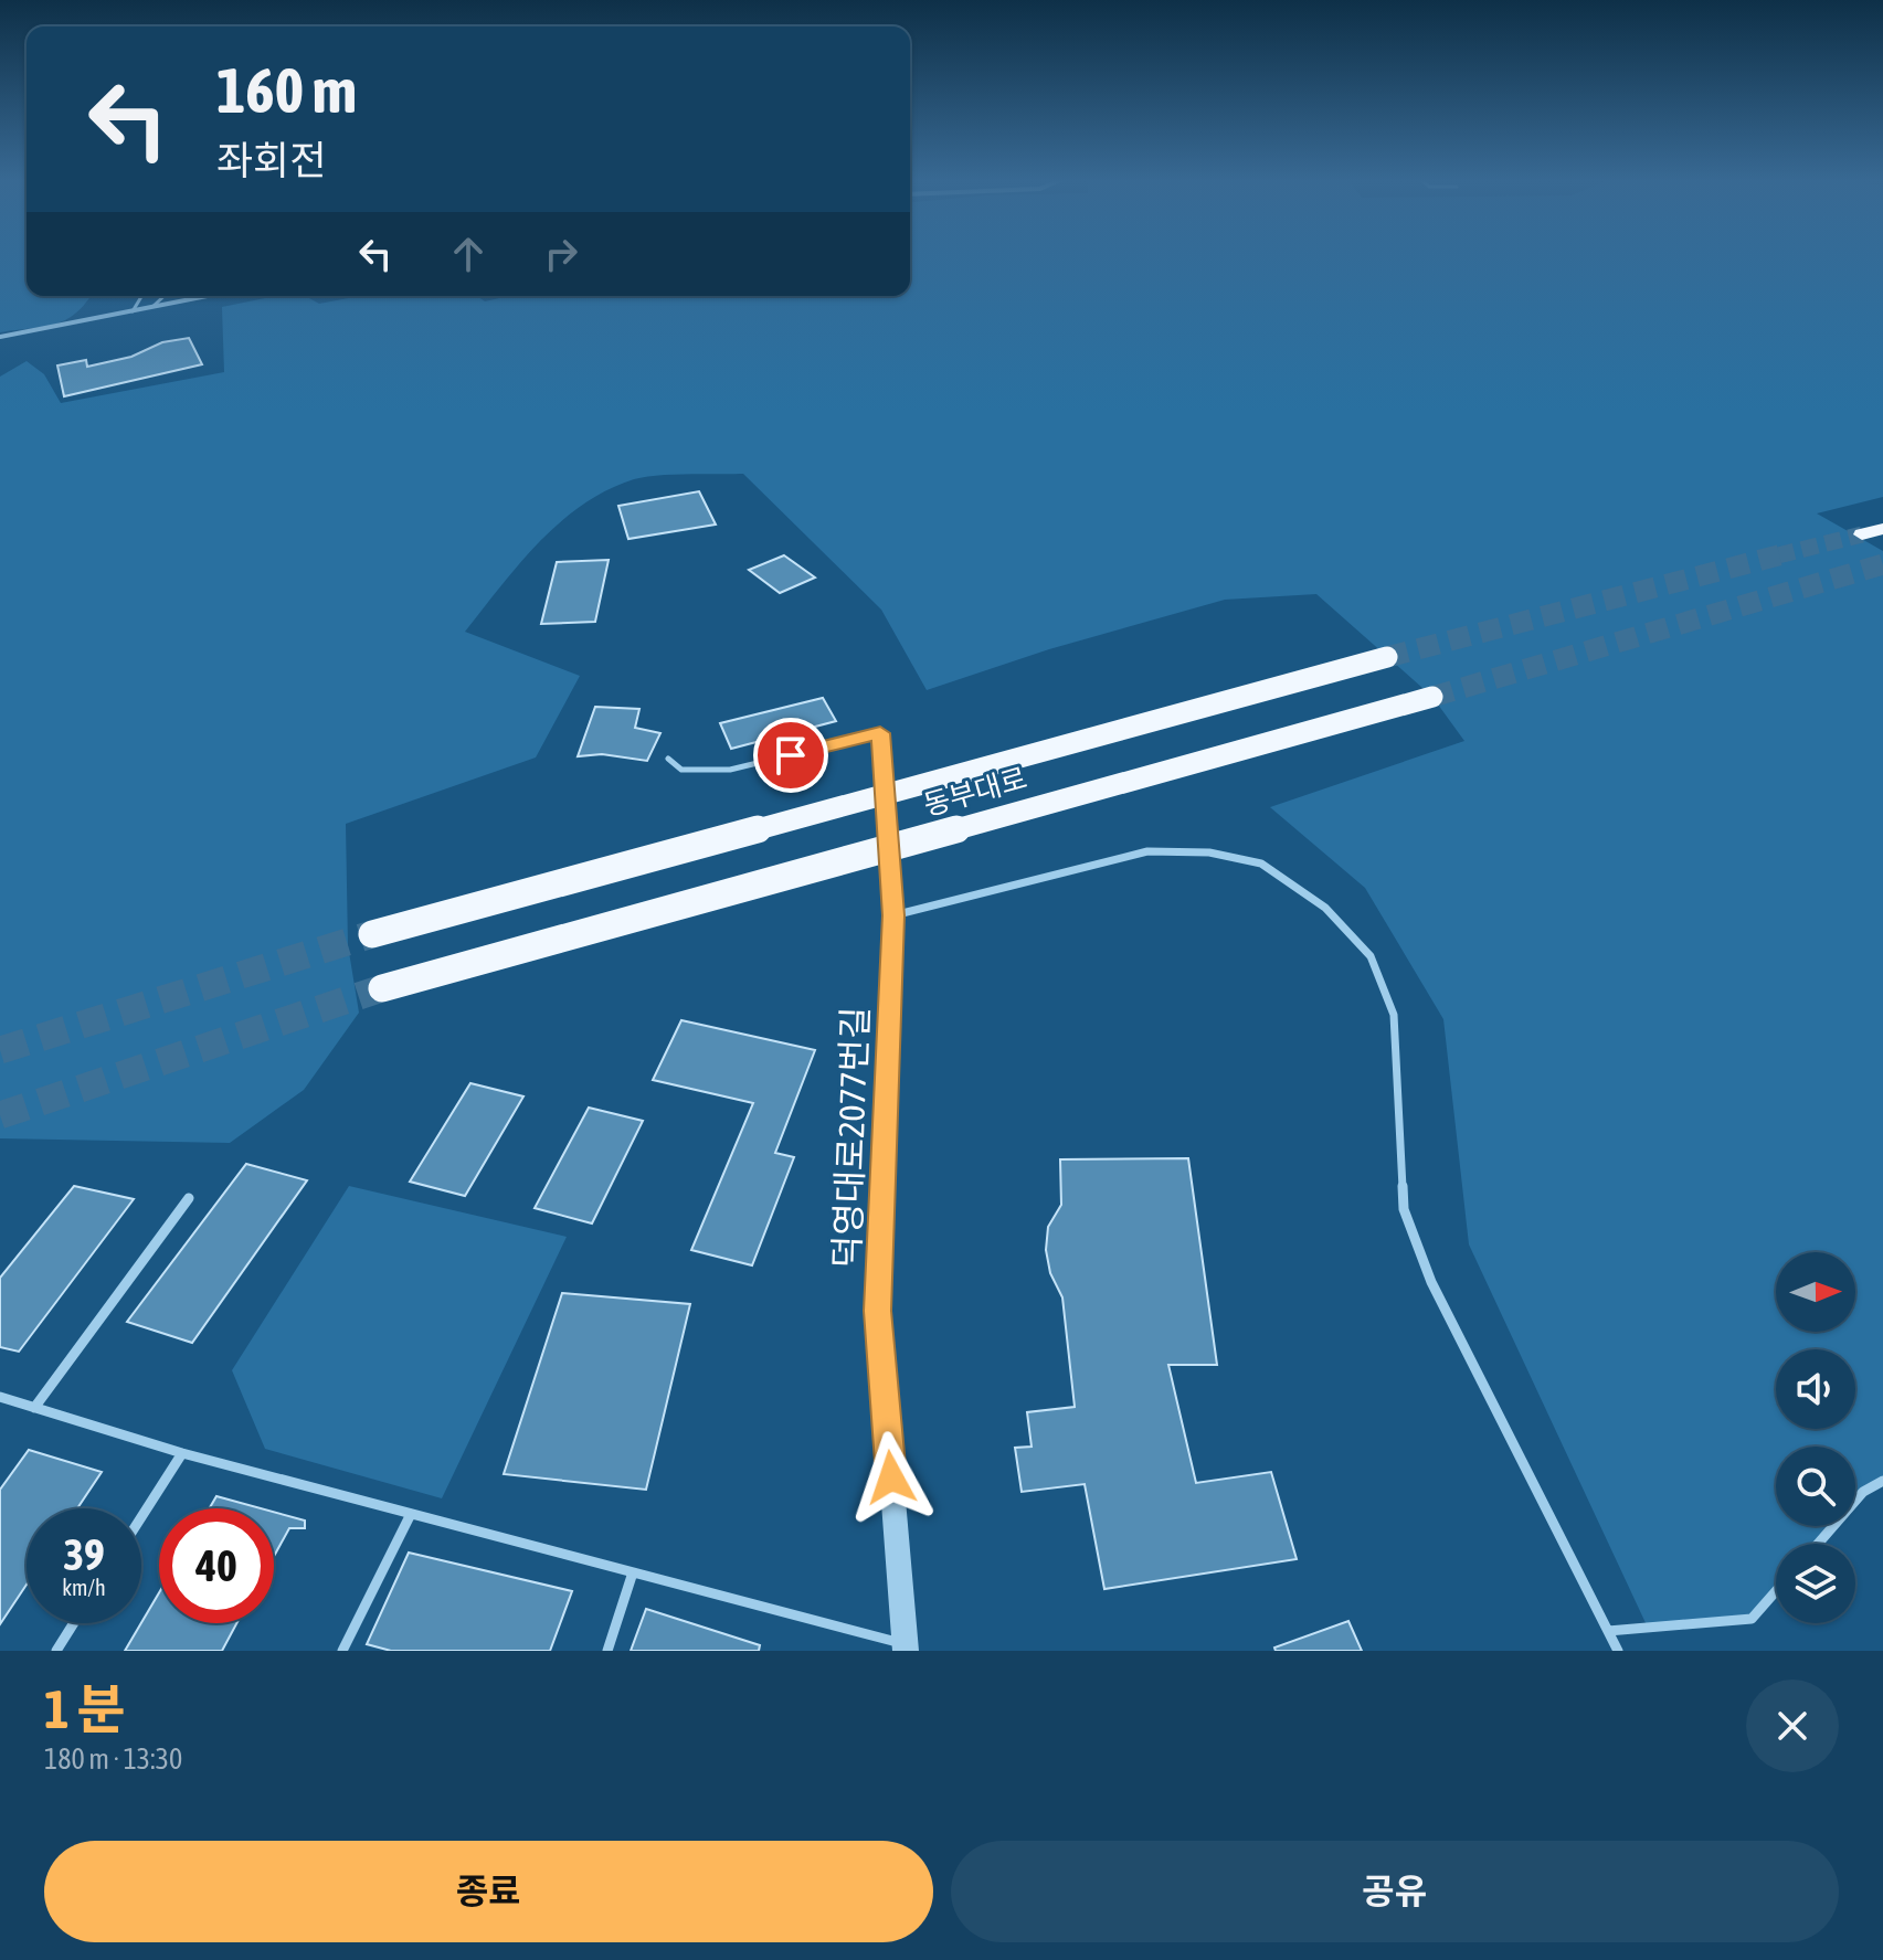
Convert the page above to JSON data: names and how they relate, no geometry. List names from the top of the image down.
{
  "streets": {
    "highway": ["동부대로"],
    "street": ["덕영대로2077번길"]
  },
  "north": "right",
  "page": {
    "turn": ["160 m", "좌회전"],
    "speed": "39 km/h",
    "limit": "40",
    "heading": ["1 분", "180 m · 13:30"],
    "buttons": ["종료", "공유"]
  }
}
